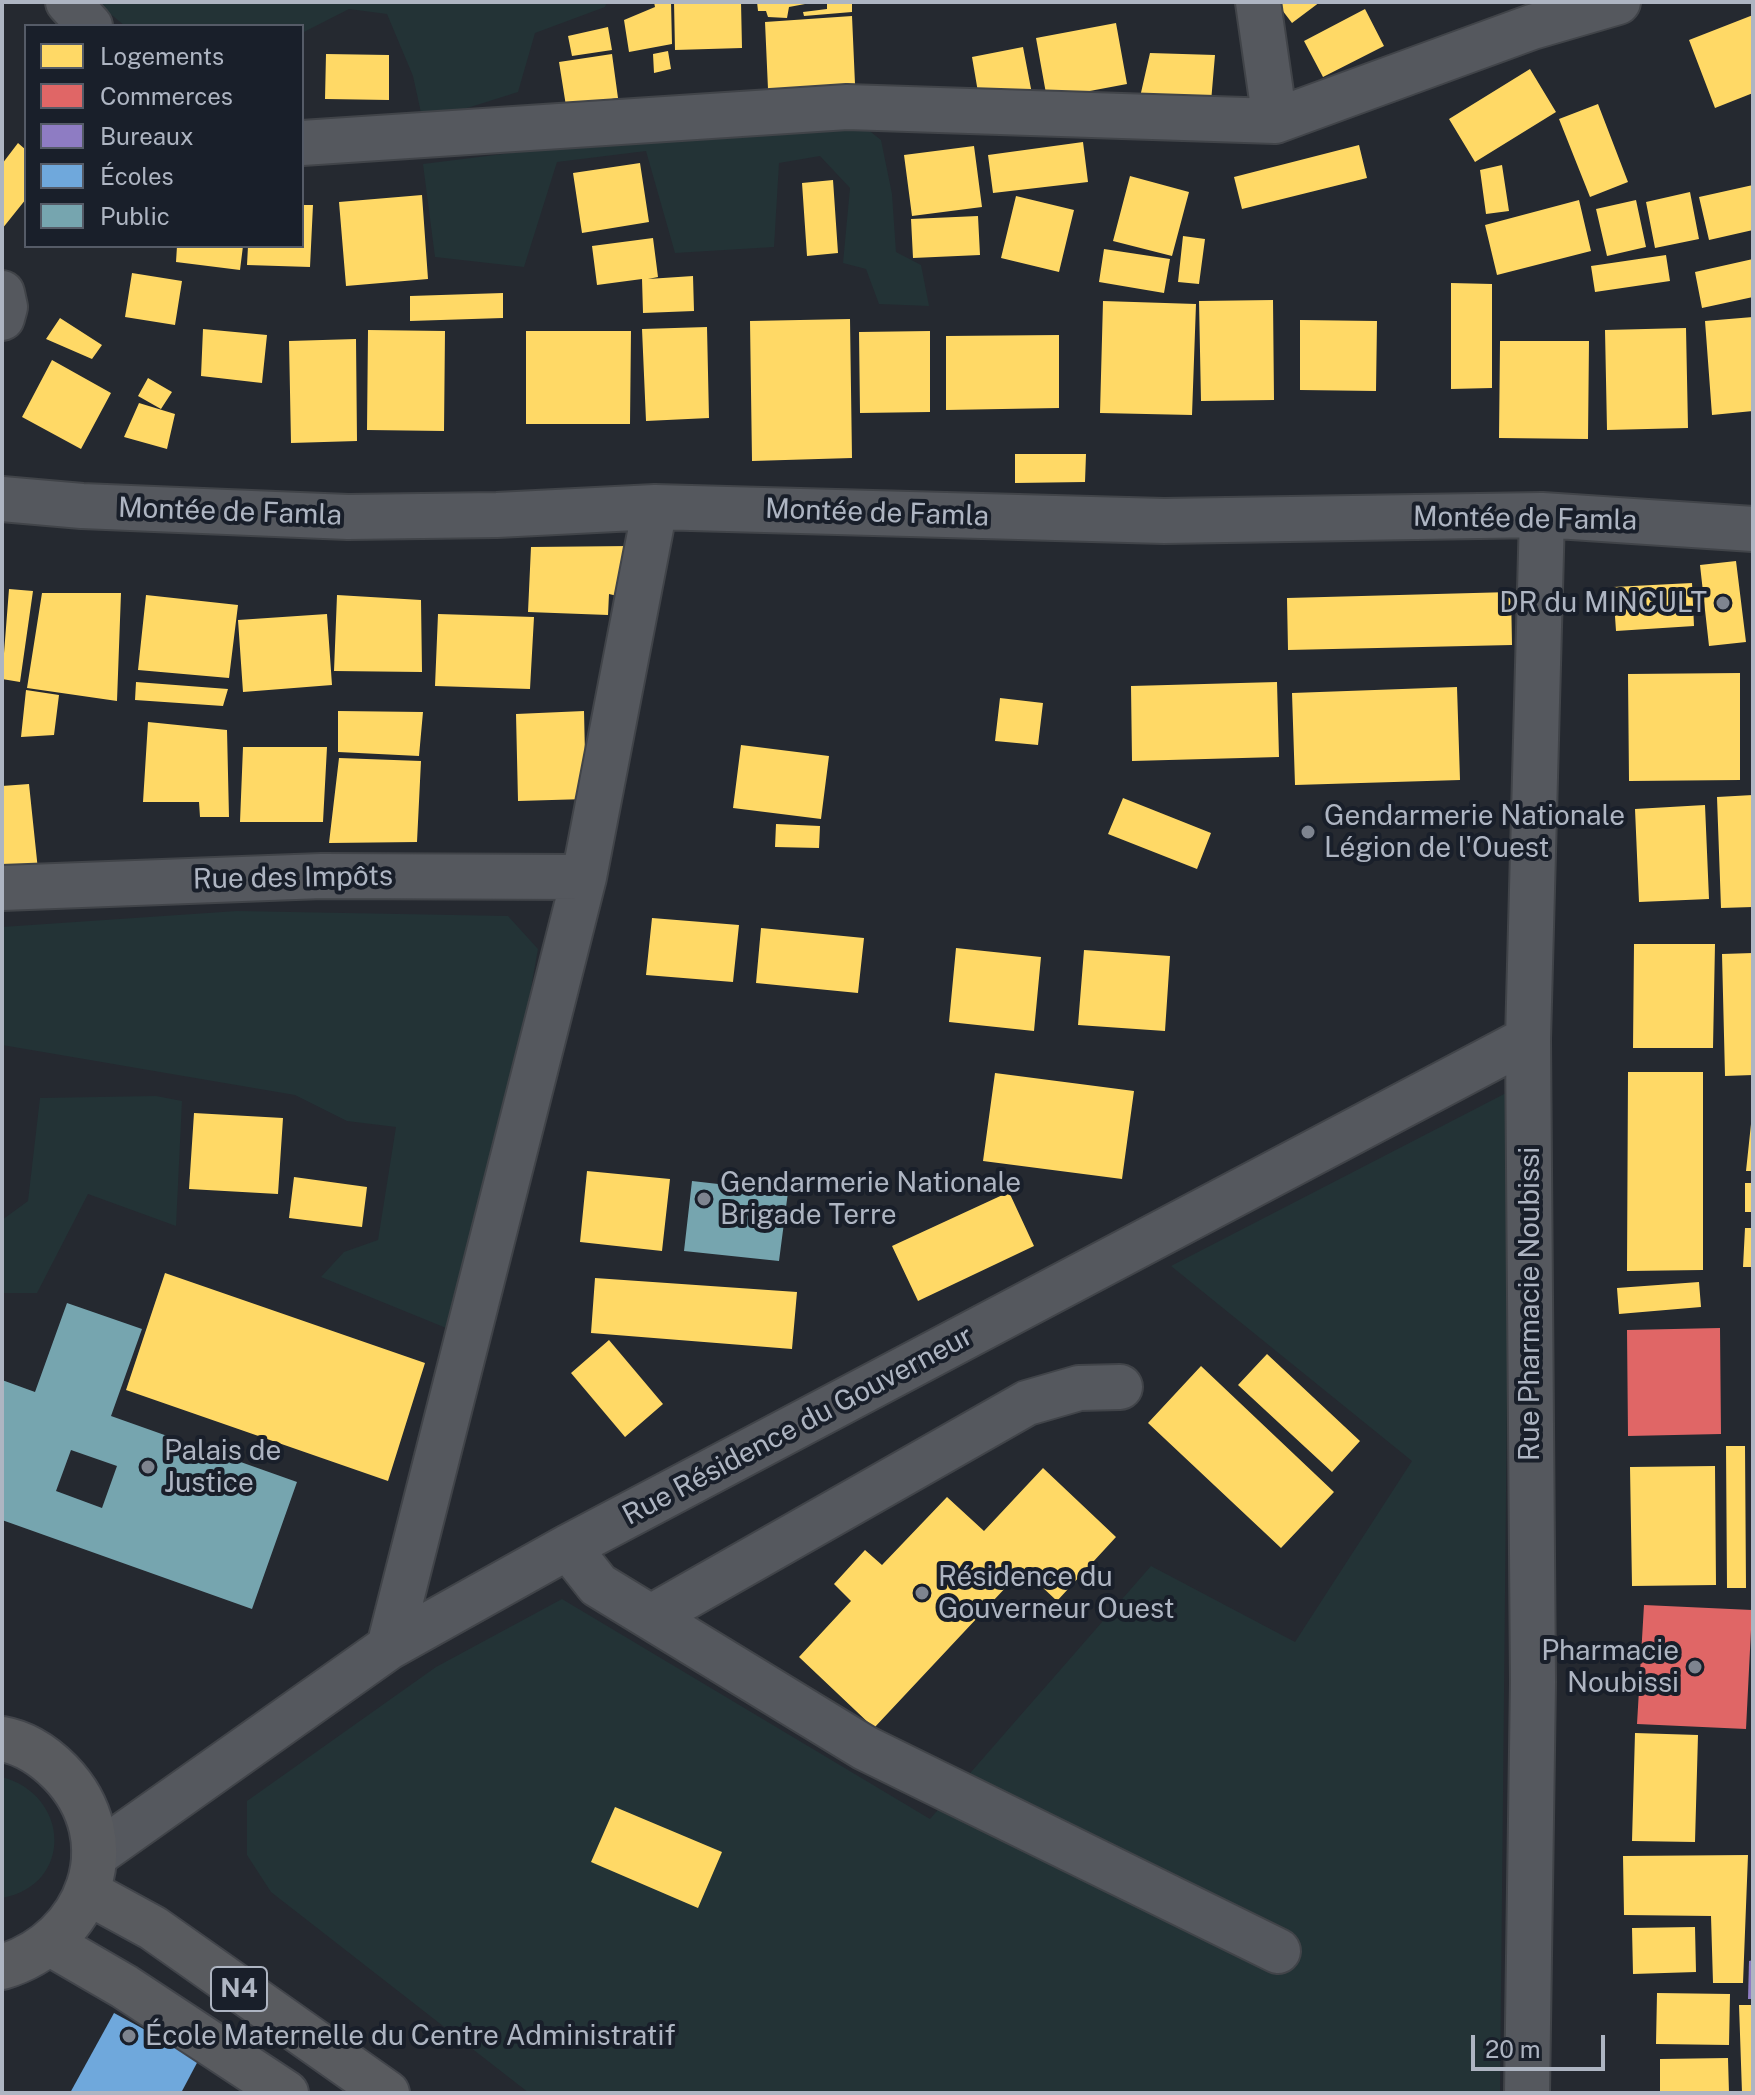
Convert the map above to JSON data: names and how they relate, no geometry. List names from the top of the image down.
{
  "streets": {
    "highway": ["N4"],
    "street": [
      "Montée de Famla",
      "Rue des Impôts",
      "Rue Pharmacie Noubissi",
      "Rue Résidence du Gouverneur"
    ]
  },
  "crossings": [
    ["Montée de Famla", "Rue Pharmacie Noubissi"],
    ["Rue Pharmacie Noubissi", "Rue Résidence du Gouverneur"],
    ["Rue Résidence du Gouverneur", "N4"]
  ],
  "places": [
    "DR du MINCULT",
    "Gendarmerie Nationale Légion de l'Ouest",
    "Gendarmerie Nationale Brigade Terre",
    "Palais de Justice",
    "Résidence du Gouverneur Ouest",
    "Pharmacie Noubissi",
    "École Maternelle du Centre Administratif"
  ],
  "legend": [
    "Logements",
    "Commerces",
    "Bureaux",
    "Écoles",
    "Public"
  ],
  "scale_bar": "20 m"
}
